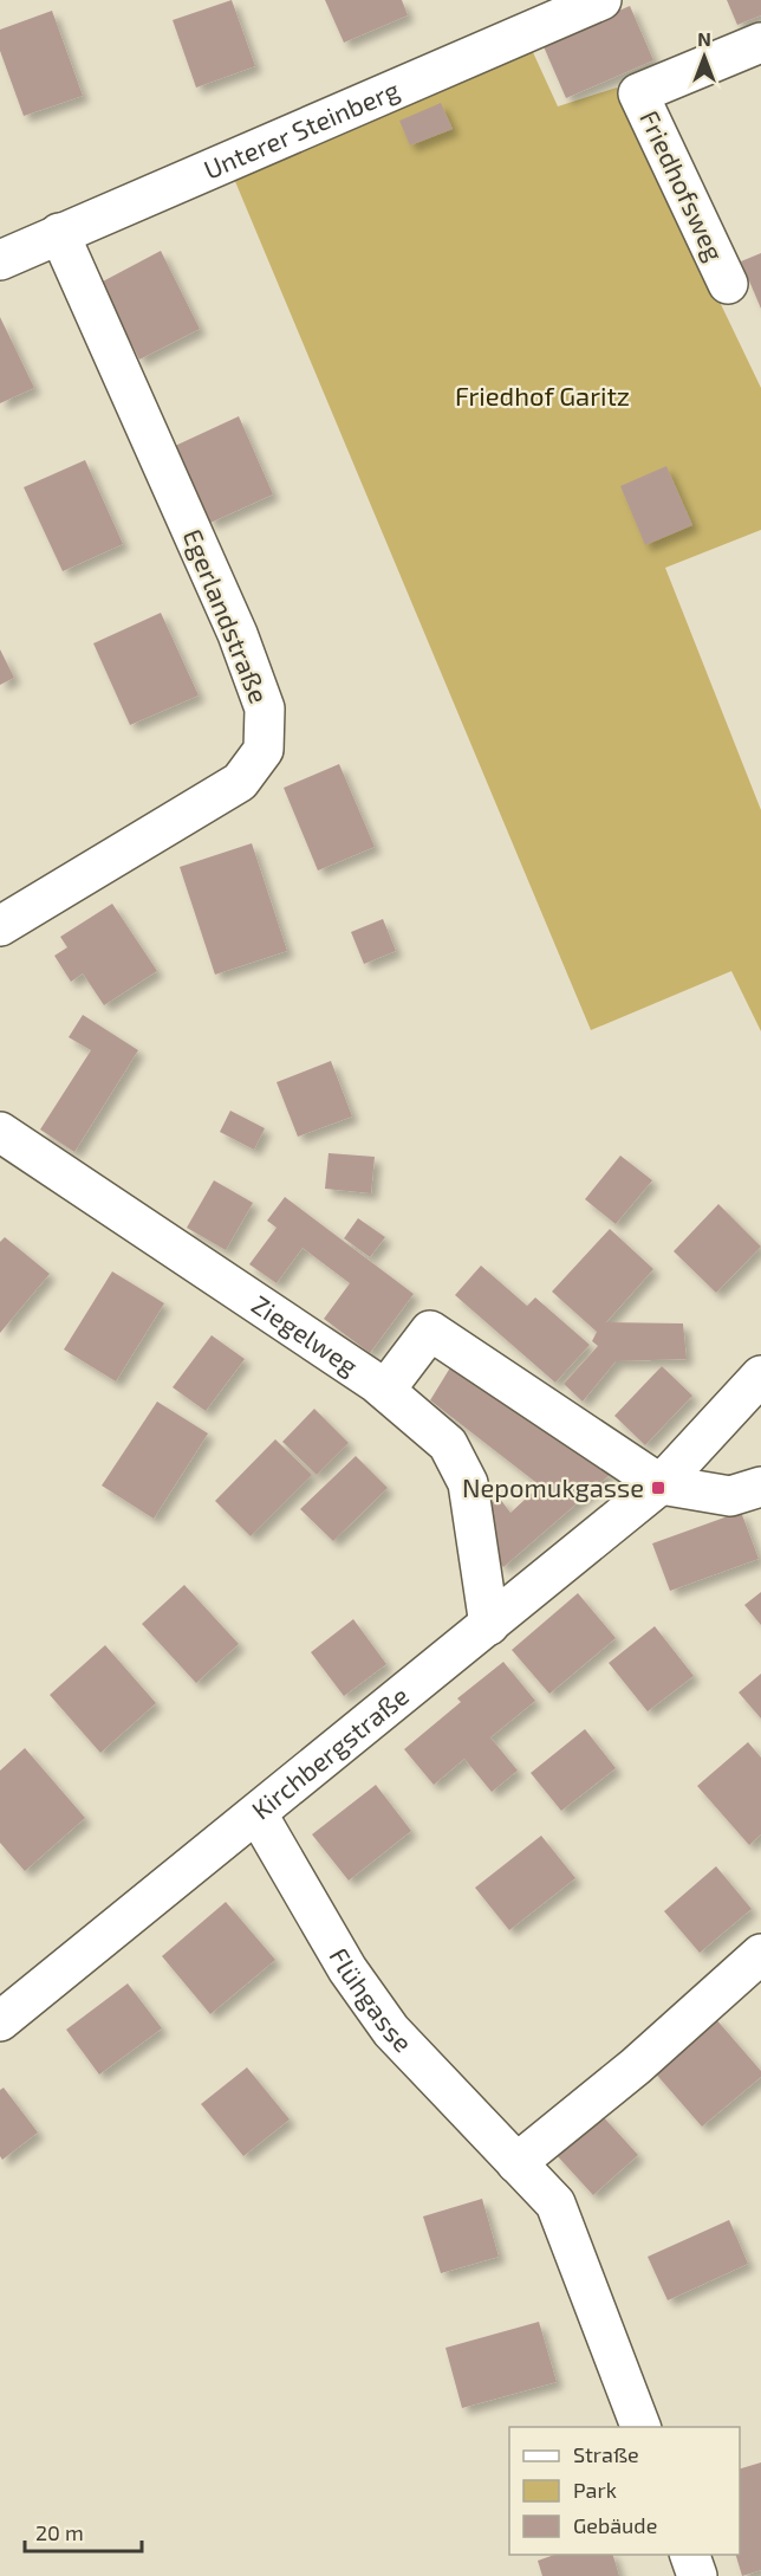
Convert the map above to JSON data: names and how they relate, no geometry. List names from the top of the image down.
{
  "streets": {
    "street": [
      "Unterer Steinberg",
      "Friedhofsweg",
      "Egerlandstraße",
      "Ziegelweg",
      "Kirchbergstraße",
      "Flühgasse"
    ]
  },
  "crossings": [
    ["Unterer Steinberg", "Egerlandstraße"],
    ["Ziegelweg", "Kirchbergstraße"],
    ["Kirchbergstraße", "Flühgasse"]
  ],
  "parks": ["Friedhof Garitz"],
  "places": {
    "transit": ["Nepomukgasse"]
  },
  "legend": ["Straße", "Park", "Gebäude"],
  "scale_bar": "20 m",
  "north": "top"
}
